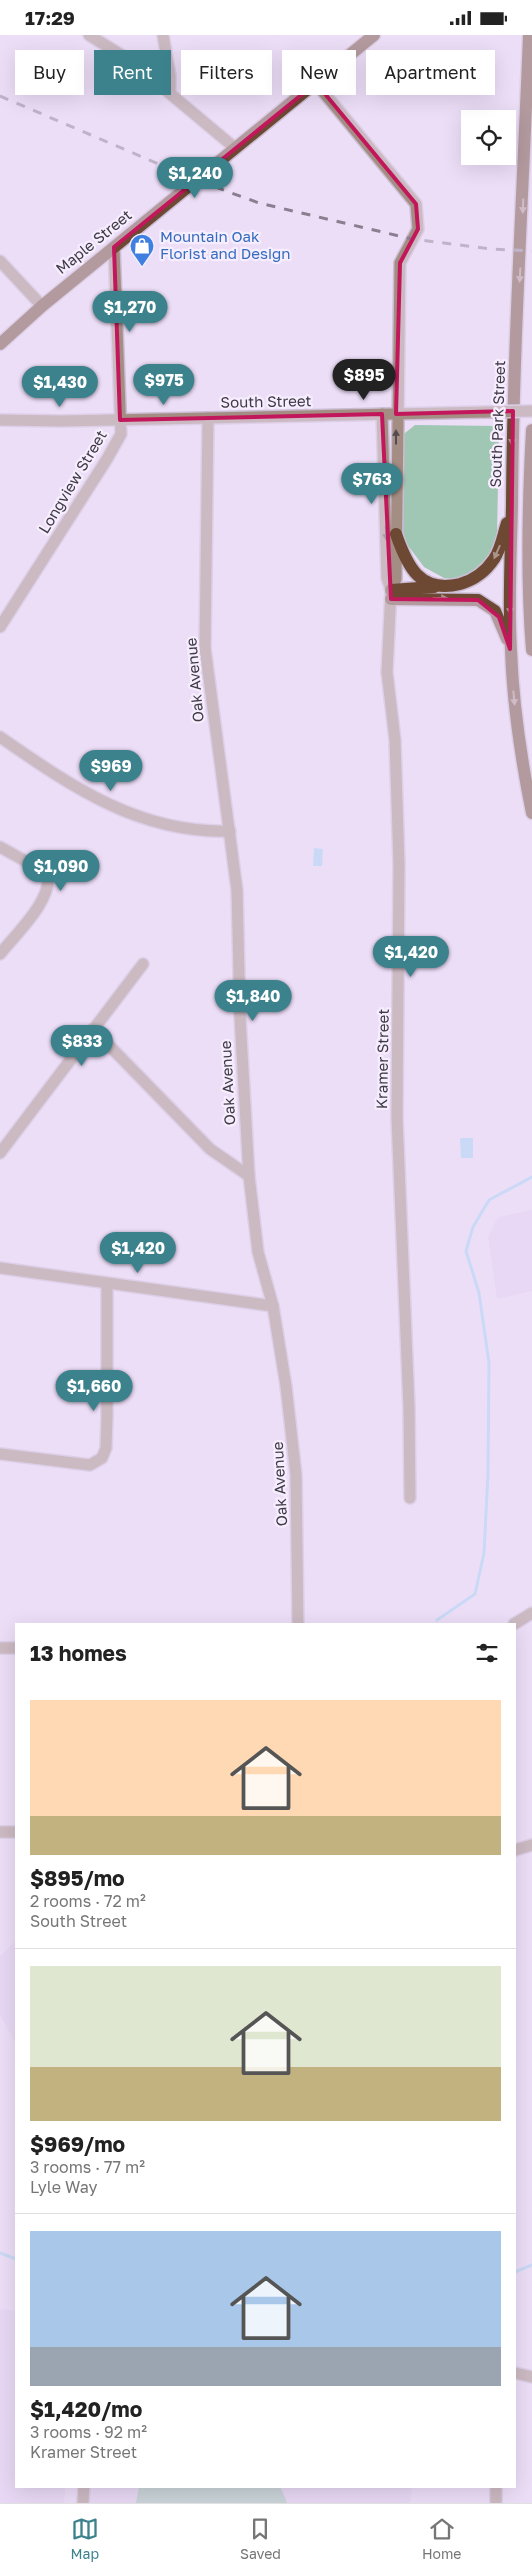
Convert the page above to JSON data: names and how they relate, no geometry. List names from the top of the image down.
{
  "streets": {
    "main road": ["Maple Street", "South Park Street"],
    "street": [
      "South Street",
      "Longview Street",
      "Oak Avenue",
      "Kramer Street"
    ]
  },
  "crossings": [
    ["Maple Street", "Longview Street"],
    ["South Street", "Longview Street"],
    ["South Street", "Oak Avenue"],
    ["South Street", "Kramer Street"]
  ],
  "places": {
    "shop": ["Mountain Oak Florist and Design"]
  },
  "page": {
    "status": "17:29",
    "chip": [
      "Buy",
      "Rent",
      "Filters",
      "New",
      "Apartment"
    ],
    "price": [
      "$1,240",
      "$1,270",
      "$895",
      "$975",
      "$1,430",
      "$763",
      "$969",
      "$1,090",
      "$1,420",
      "$1,840",
      "$833",
      "$1,420",
      "$1,660"
    ],
    "heading": "13 homes",
    "list": [
      {
        "name": "$895/mo",
        "note": "2 rooms · 72 m² · South Street"
      },
      {
        "name": "$969/mo",
        "note": "3 rooms · 77 m² · Lyle Way"
      },
      {
        "name": "$1,420/mo",
        "note": "3 rooms · 92 m² · Kramer Street"
      }
    ],
    "tabs": ["Map", "Saved", "Home"]
  }
}
